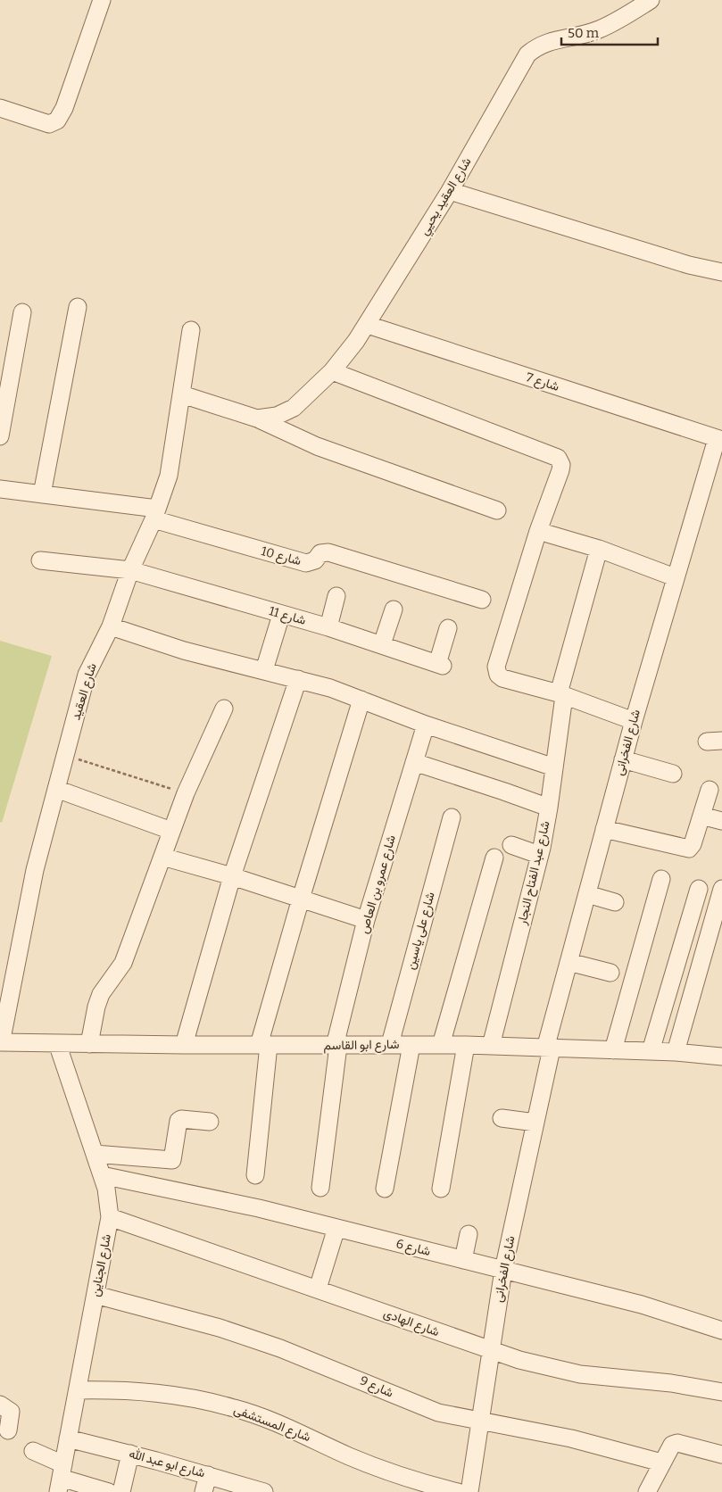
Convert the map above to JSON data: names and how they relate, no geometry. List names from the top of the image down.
{
  "streets": {
    "street": [
      "شارع العقيد يحيي",
      "شارع 7",
      "شارع 10",
      "شارع 11",
      "شارع العقيد",
      "شارع الفخرانى",
      "شارع عبد الفتاح النجار",
      "شارع عمرو بن العاص",
      "شارع على ياسين",
      "شارع ابو القاسم",
      "شارع 6",
      "شارع الجناين",
      "شارع الهادى",
      "شارع 9",
      "شارع المستشفى",
      "شارع ابو عبد الله"
    ]
  },
  "crossings": [
    ["شارع العقيد يحيي", "شارع 7"],
    ["شارع 7", "شارع الفخرانى"],
    ["شارع 10", "شارع العقيد"],
    ["شارع 11", "شارع العقيد"],
    ["شارع العقيد", "شارع ابو القاسم"],
    ["شارع الفخرانى", "شارع ابو القاسم"],
    ["شارع الفخرانى", "شارع 6"],
    ["شارع الفخرانى", "شارع الهادى"],
    ["شارع الفخرانى", "شارع 9"],
    ["شارع عبد الفتاح النجار", "شارع ابو القاسم"],
    ["شارع عمرو بن العاص", "شارع ابو القاسم"],
    ["شارع على ياسين", "شارع ابو القاسم"],
    ["شارع ابو القاسم", "شارع الجناين"],
    ["شارع 6", "شارع الجناين"],
    ["شارع الجناين", "شارع الهادى"],
    ["شارع الجناين", "شارع 9"],
    ["شارع الجناين", "شارع المستشفى"],
    ["شارع الجناين", "شارع ابو عبد الله"]
  ],
  "scale_bar": "50 m"
}
